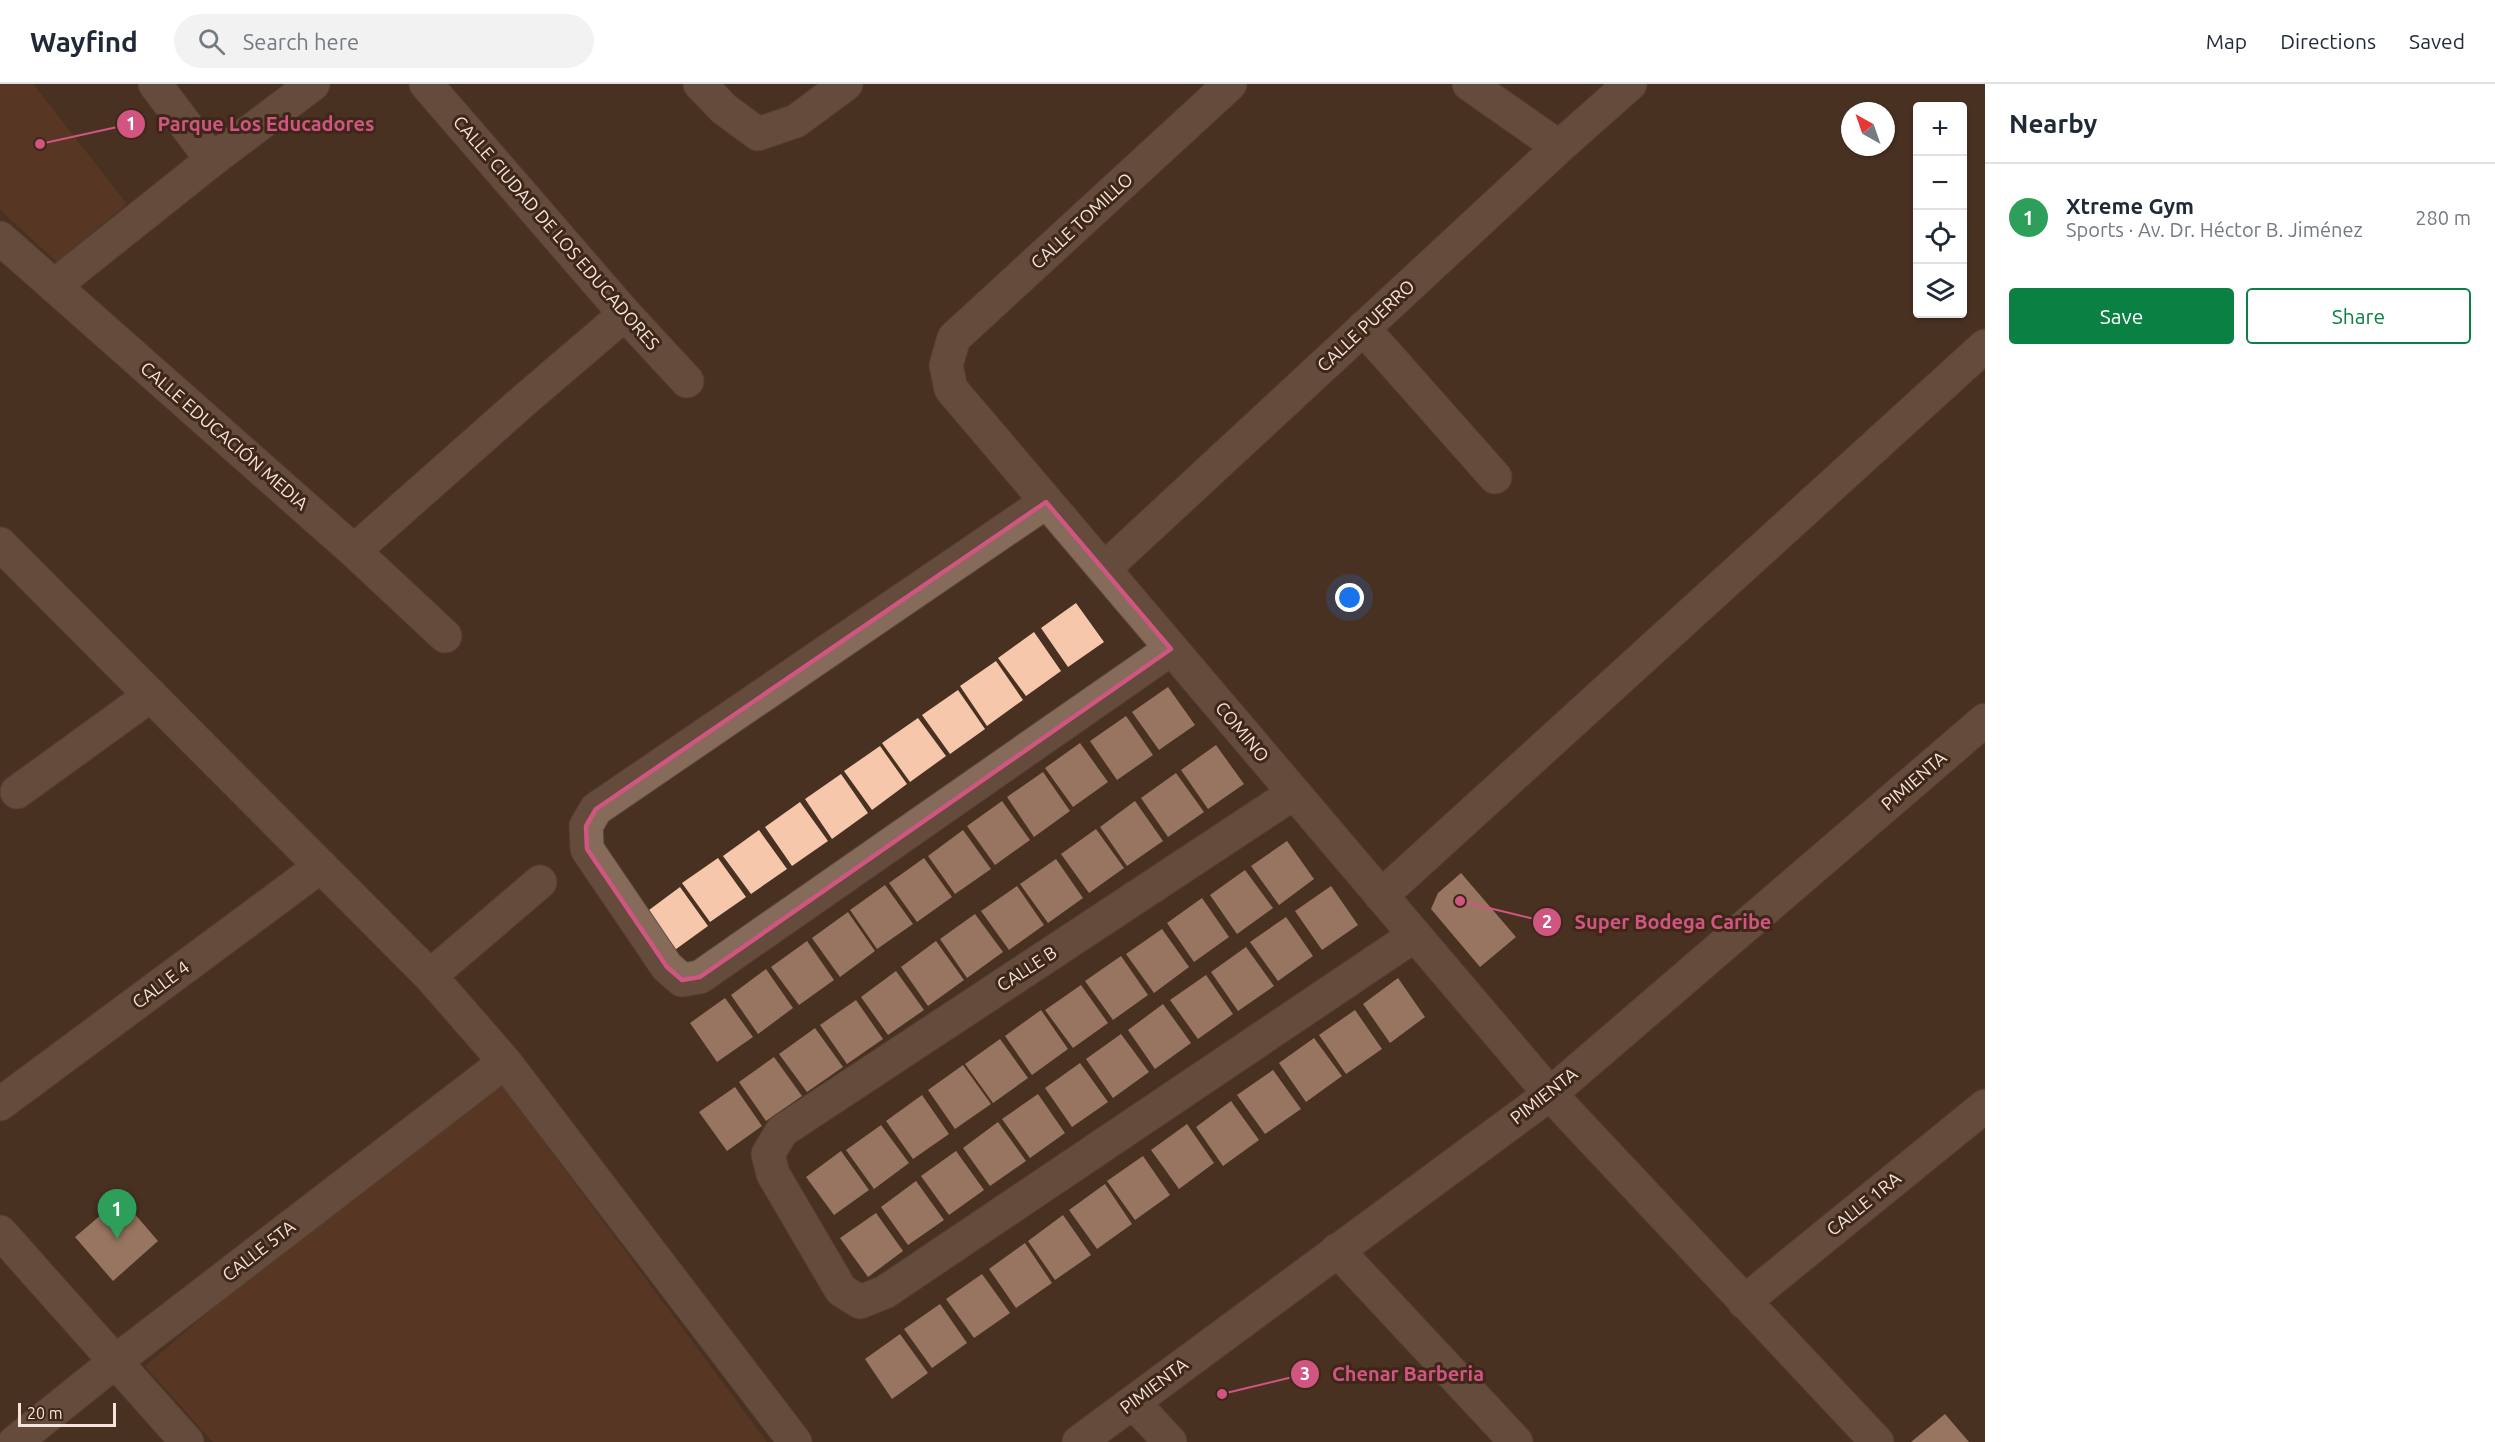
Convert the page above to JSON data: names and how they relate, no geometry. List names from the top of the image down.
{
  "streets": {
    "street": [
      "CALLE TOMILLO",
      "CALLE CIUDAD DE LOS EDUCADORES",
      "CALLE PUERRO",
      "CALLE EDUCACIÓN MEDIA",
      "COMINO",
      "PIMIENTA",
      "CALLE B",
      "CALLE 4",
      "CALLE 1RA",
      "CALLE 5TA"
    ]
  },
  "crossings": [
    ["CALLE TOMILLO", "COMINO"],
    ["CALLE PUERRO", "COMINO"],
    ["COMINO", "PIMIENTA"],
    ["COMINO", "CALLE B"],
    ["COMINO", "CALLE 1RA"]
  ],
  "places": ["Parque Los Educadores", "Super Bodega Caribe", "Chenar Barberia"],
  "scale_bar": "20 m",
  "north": "top left",
  "page": {
    "header": "Wayfind",
    "search": "Search here",
    "nav": ["Map", "Directions", "Saved"],
    "heading": "Nearby",
    "map_buttons": ["+", "−"],
    "list": [
      {
        "mark": "1",
        "name": "Xtreme Gym",
        "note": "Sports · Av. Dr. Héctor B. Jiménez",
        "value": "280 m"
      }
    ],
    "buttons": ["Save", "Share"],
    "pins": "1",
    "scale": "20 m"
  }
}
